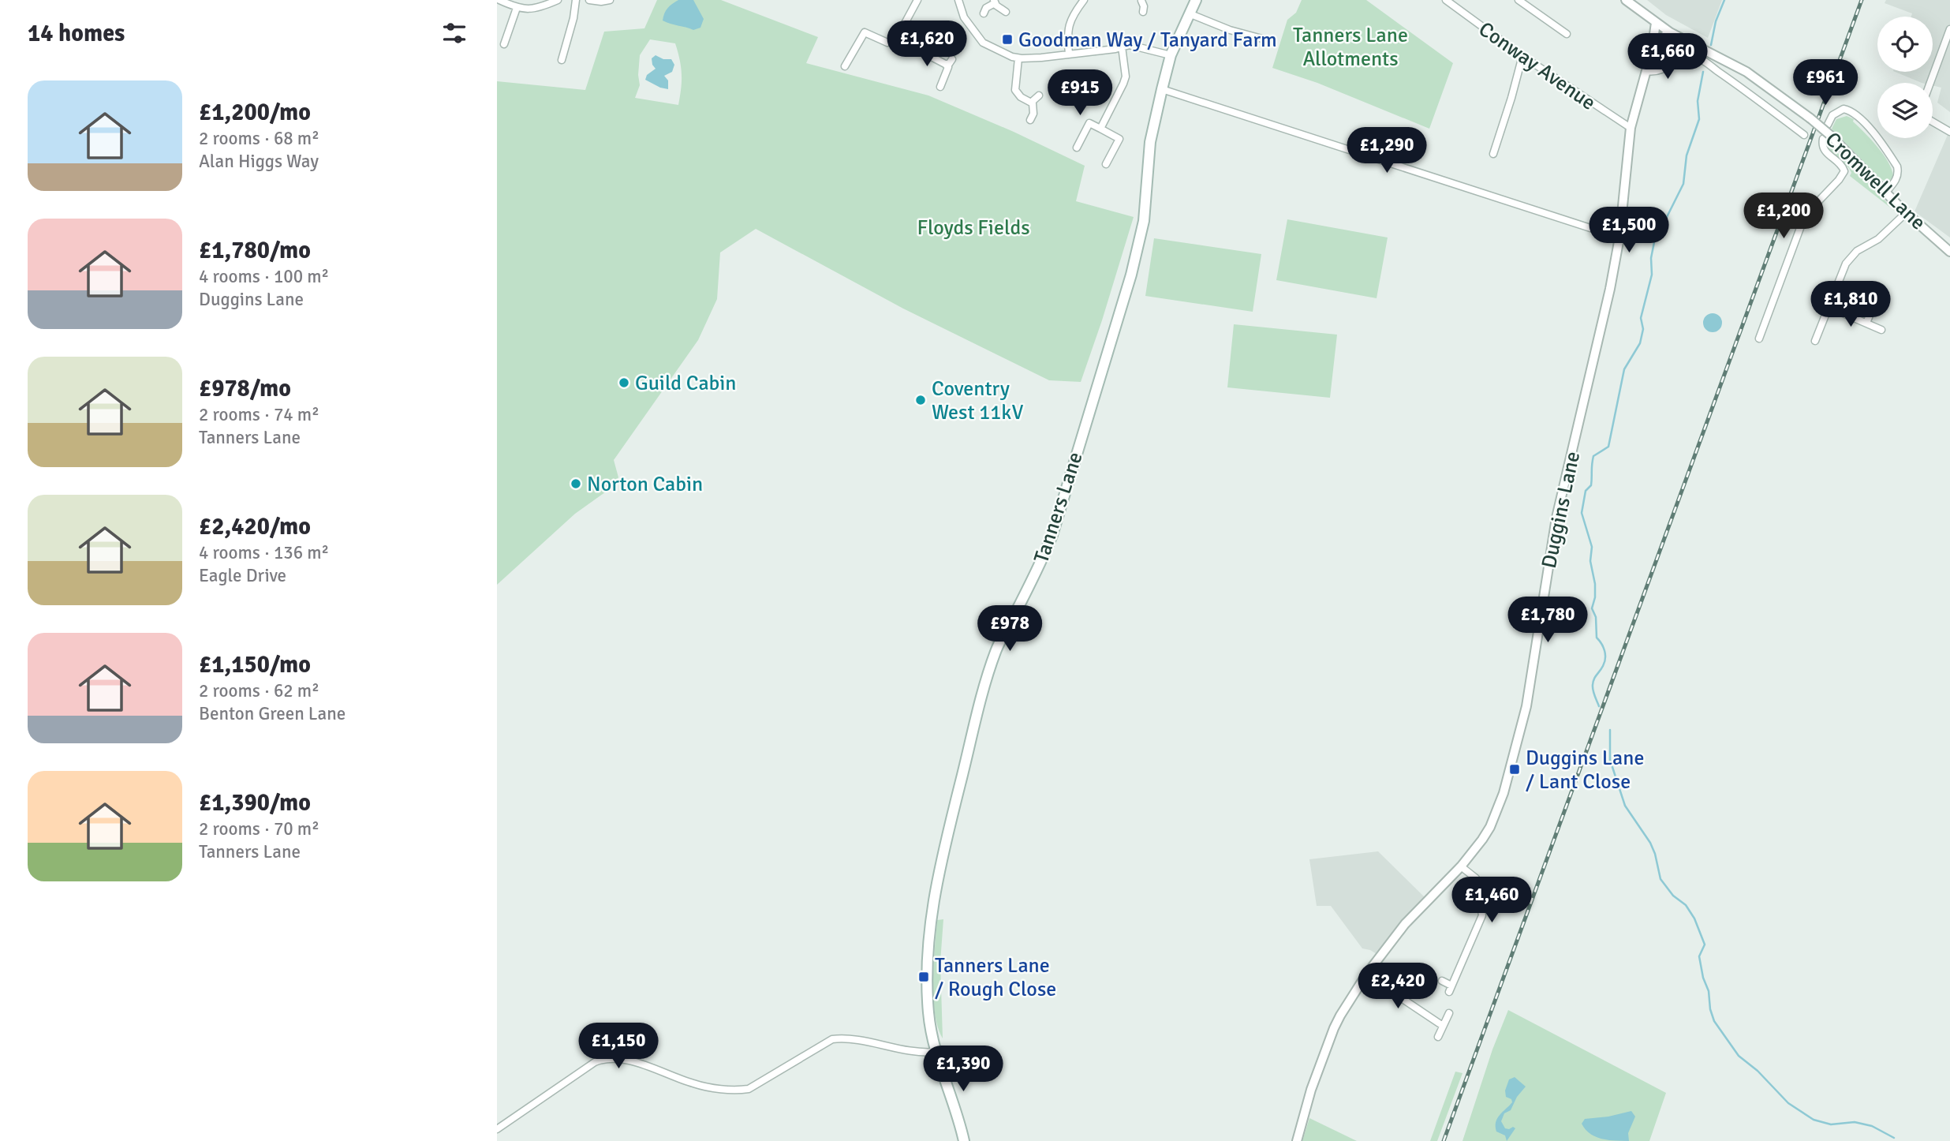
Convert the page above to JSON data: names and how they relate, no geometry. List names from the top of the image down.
{
  "streets": {
    "main road": ["Tanners Lane"],
    "street": ["Conway Avenue", "Cromwell Lane", "Duggins Lane"]
  },
  "crossings": [
    ["Conway Avenue", "Duggins Lane"],
    ["Cromwell Lane", "Duggins Lane"]
  ],
  "parks": ["Tanners Lane Allotments", "Floyds Fields"],
  "places": {
    "transit": ["Goodman Way / Tanyard Farm", "Duggins Lane / Lant Close", "Tanners Lane / Rough Close"],
    "other": ["Guild Cabin", "Coventry West 11kV", "Norton Cabin"]
  },
  "page": {
    "heading": "14 homes",
    "price": [
      "£1,620",
      "£1,660",
      "£961",
      "£915",
      "£1,290",
      "£1,200",
      "£1,500",
      "£1,810",
      "£1,780",
      "£978",
      "£1,460",
      "£2,420",
      "£1,150",
      "£1,390"
    ],
    "list": [
      {
        "name": "£1,200/mo",
        "note": "2 rooms · 68 m² · Alan Higgs Way"
      },
      {
        "name": "£1,780/mo",
        "note": "4 rooms · 100 m² · Duggins Lane"
      },
      {
        "name": "£978/mo",
        "note": "2 rooms · 74 m² · Tanners Lane"
      },
      {
        "name": "£2,420/mo",
        "note": "4 rooms · 136 m² · Eagle Drive"
      },
      {
        "name": "£1,150/mo",
        "note": "2 rooms · 62 m² · Benton Green Lane"
      },
      {
        "name": "£1,390/mo",
        "note": "2 rooms · 70 m² · Tanners Lane"
      }
    ]
  }
}
